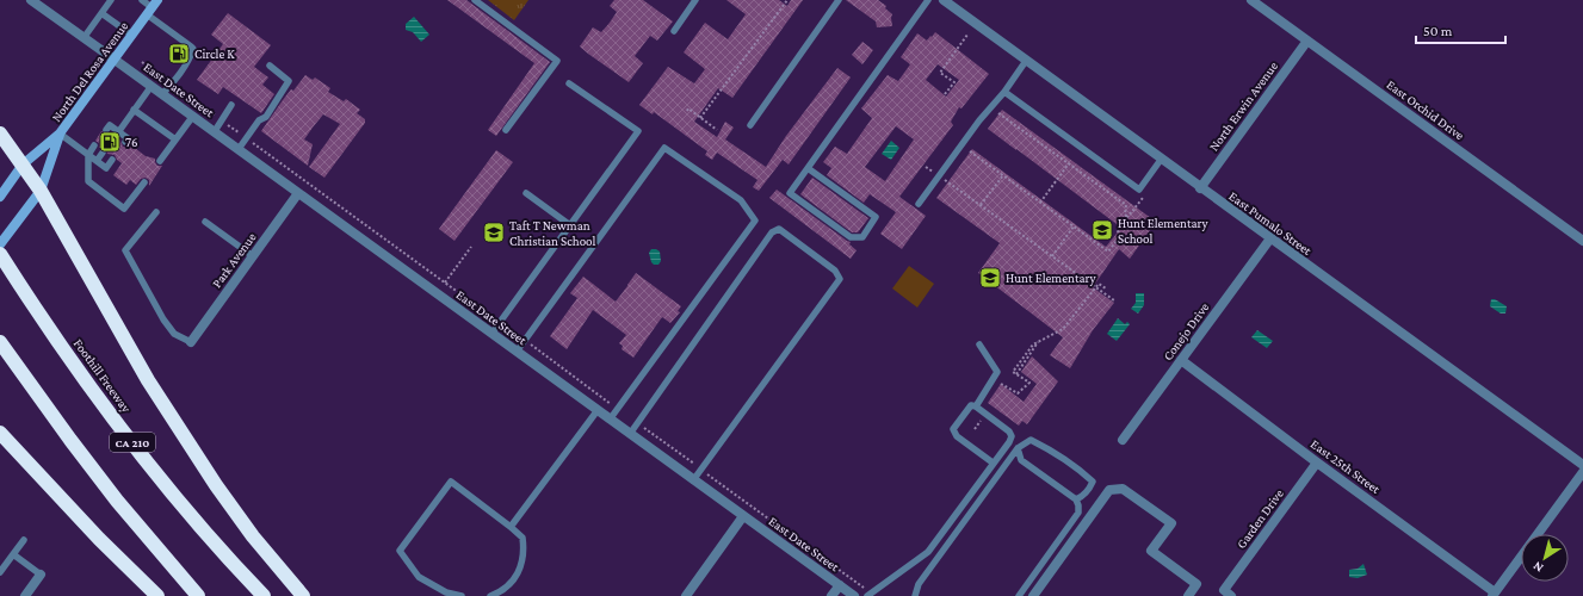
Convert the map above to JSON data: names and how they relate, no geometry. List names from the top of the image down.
{
  "streets": {
    "highway": ["Foothill Freeway", "CA 210"],
    "main road": ["North Del Rosa Avenue"],
    "street": [
      "East Date Street",
      "North Erwin Avenue",
      "East Orchid Drive",
      "East Pumalo Street",
      "Park Avenue",
      "Conejo Drive",
      "East 25th Street",
      "Garden Drive"
    ]
  },
  "crossings": [
    ["North Del Rosa Avenue", "East Date Street"],
    ["East Date Street", "Park Avenue"],
    ["North Erwin Avenue", "East Orchid Drive"],
    ["North Erwin Avenue", "East Pumalo Street"],
    ["East Pumalo Street", "Conejo Drive"],
    ["Conejo Drive", "East 25th Street"],
    ["East 25th Street", "Garden Drive"]
  ],
  "places": {
    "fuel station": ["Circle K", "76"],
    "school or university": ["Hunt Elementary School", "Taft T Newman Christian School", "Hunt Elementary"]
  },
  "scale_bar": "50 m",
  "north": "bottom left"
}
